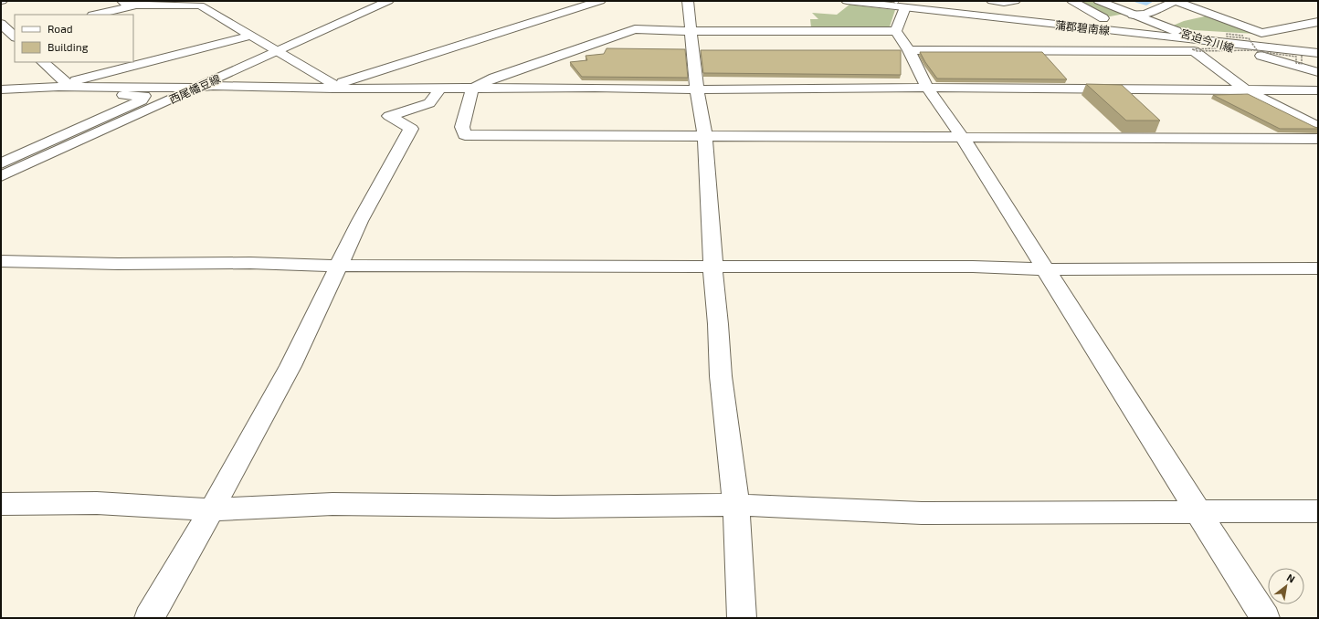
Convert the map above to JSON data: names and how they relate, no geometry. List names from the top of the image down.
{
  "streets": {
    "street": ["蒲郡碧南線", "宮迫今川線", "西尾幡豆線"]
  },
  "crossings": [
    ["蒲郡碧南線", "宮迫今川線"]
  ],
  "legend": ["Road", "Building"],
  "north": "top right"
}
